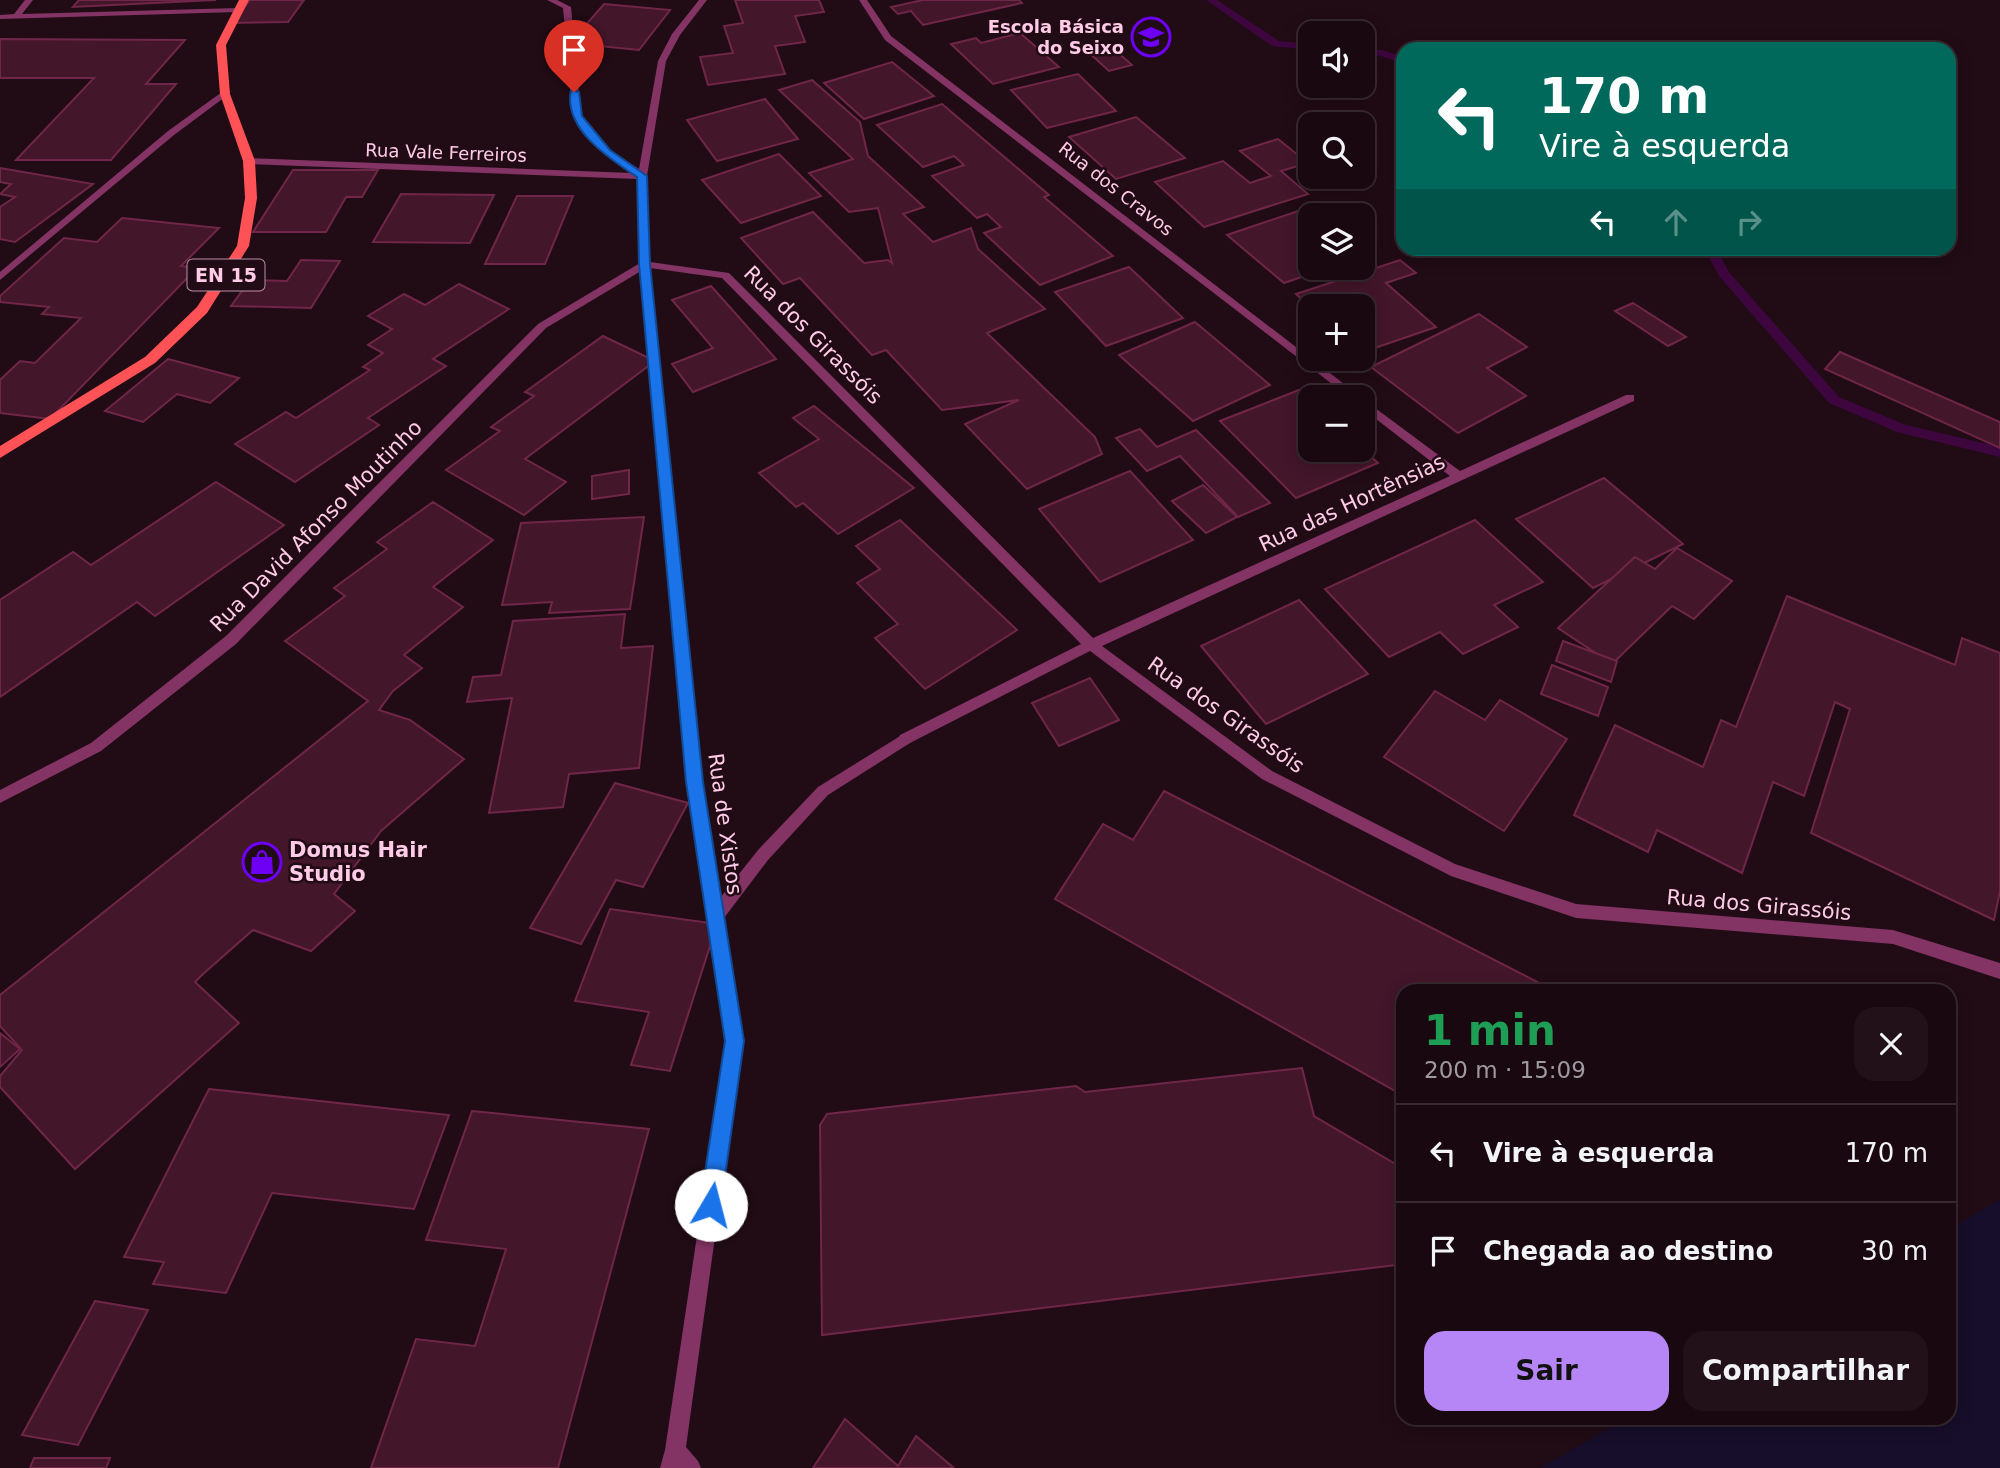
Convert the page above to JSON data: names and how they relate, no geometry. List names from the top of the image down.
{
  "streets": {
    "main road": ["EN 15"],
    "street": [
      "Rua Vale Ferreiros",
      "Rua dos Cravos",
      "Rua dos Girassóis",
      "Rua das Hortênsias",
      "Rua David Afonso Moutinho",
      "Rua de Xistos"
    ]
  },
  "crossings": [
    ["Rua Vale Ferreiros", "EN 15"],
    ["Rua Vale Ferreiros", "Rua de Xistos"],
    ["Rua dos Girassóis", "Rua das Hortênsias"],
    ["Rua dos Girassóis", "Rua David Afonso Moutinho"],
    ["Rua dos Girassóis", "Rua de Xistos"],
    ["Rua das Hortênsias", "Rua de Xistos"],
    ["Rua David Afonso Moutinho", "Rua de Xistos"]
  ],
  "places": {
    "school or university": ["Escola Básica do Seixo"],
    "shop": ["Domus Hair Studio"]
  },
  "page": {
    "map_buttons": ["+", "−"],
    "turn": ["170 m", "Vire à esquerda"],
    "heading": ["1 min", "200 m · 15:09"],
    "list": [
      {
        "name": "Vire à esquerda",
        "value": "170 m"
      },
      {
        "name": "Chegada ao destino",
        "value": "30 m"
      }
    ],
    "buttons": ["Sair", "Compartilhar"]
  }
}
